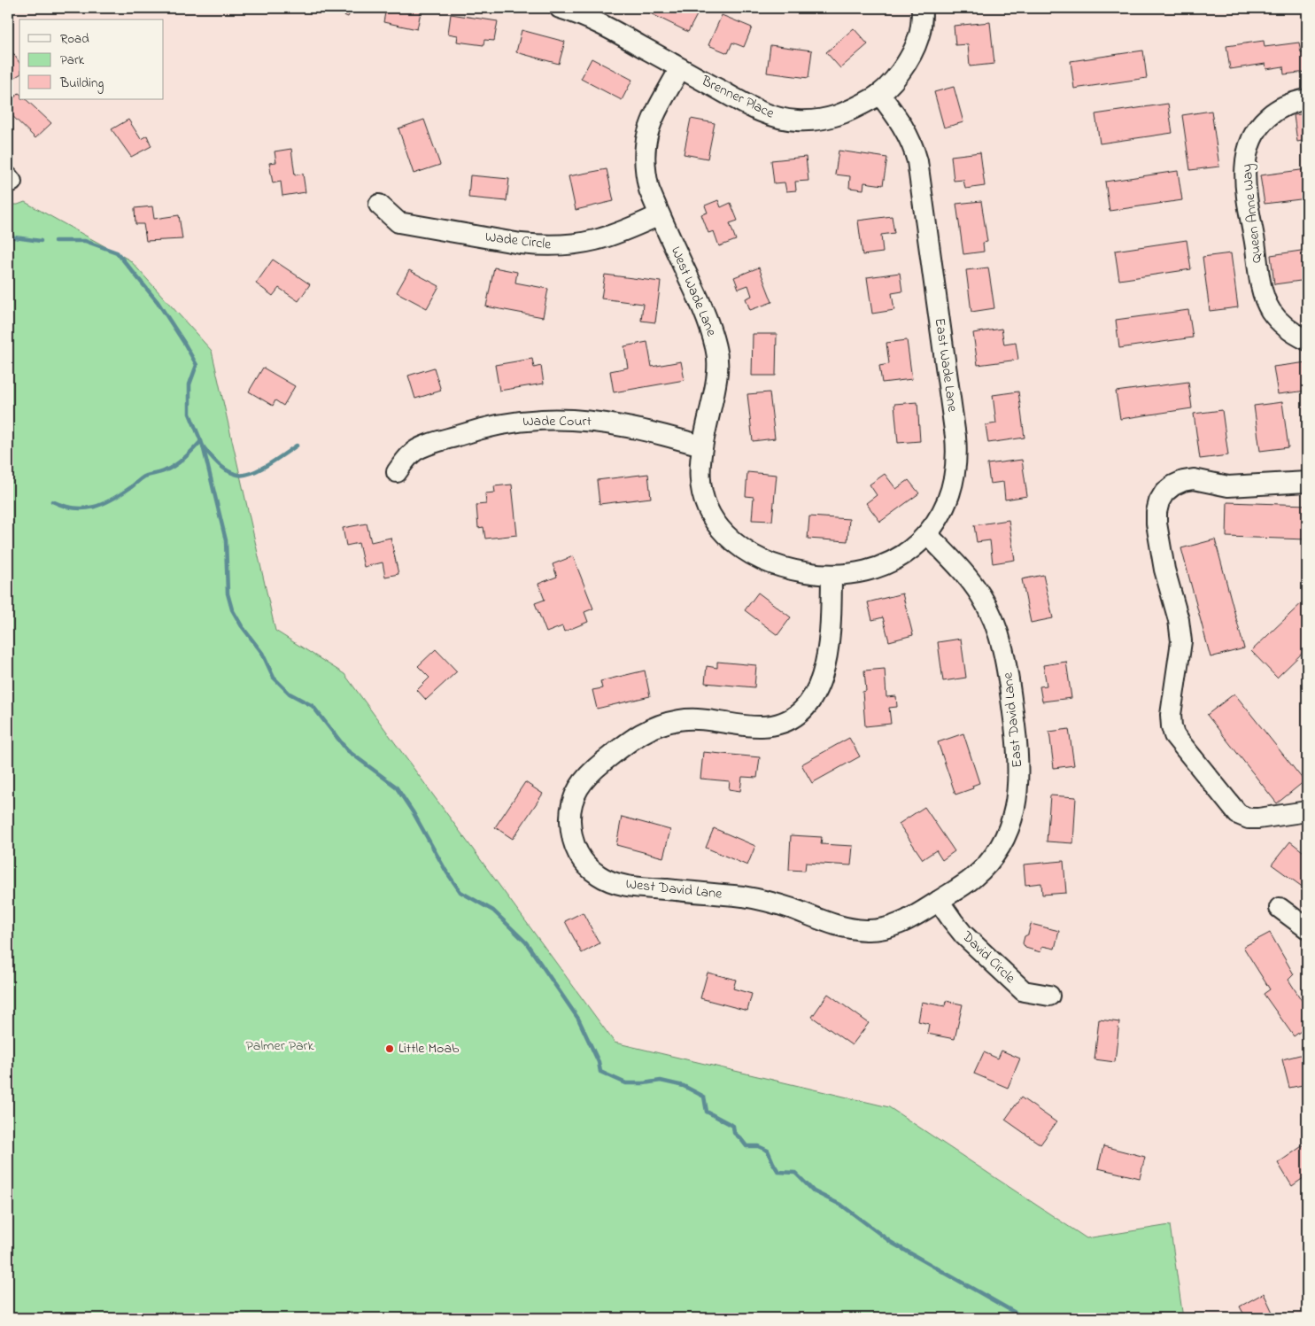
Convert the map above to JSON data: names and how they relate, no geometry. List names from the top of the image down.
{
  "streets": {
    "street": [
      "Brenner Place",
      "Queen Anne Way",
      "Wade Circle",
      "West Wade Lane",
      "East Wade Lane",
      "Wade Court",
      "East David Lane",
      "West David Lane",
      "David Circle"
    ]
  },
  "crossings": [
    ["Brenner Place", "West Wade Lane"],
    ["Brenner Place", "East Wade Lane"],
    ["Wade Circle", "West Wade Lane"],
    ["West Wade Lane", "East Wade Lane"],
    ["West Wade Lane", "Wade Court"],
    ["West Wade Lane", "West David Lane"],
    ["East Wade Lane", "East David Lane"],
    ["East Wade Lane", "West David Lane"],
    ["East David Lane", "West David Lane"],
    ["East David Lane", "David Circle"],
    ["West David Lane", "David Circle"]
  ],
  "parks": ["Palmer Park"],
  "places": ["Little Moab"],
  "legend": ["Road", "Park", "Building"]
}
